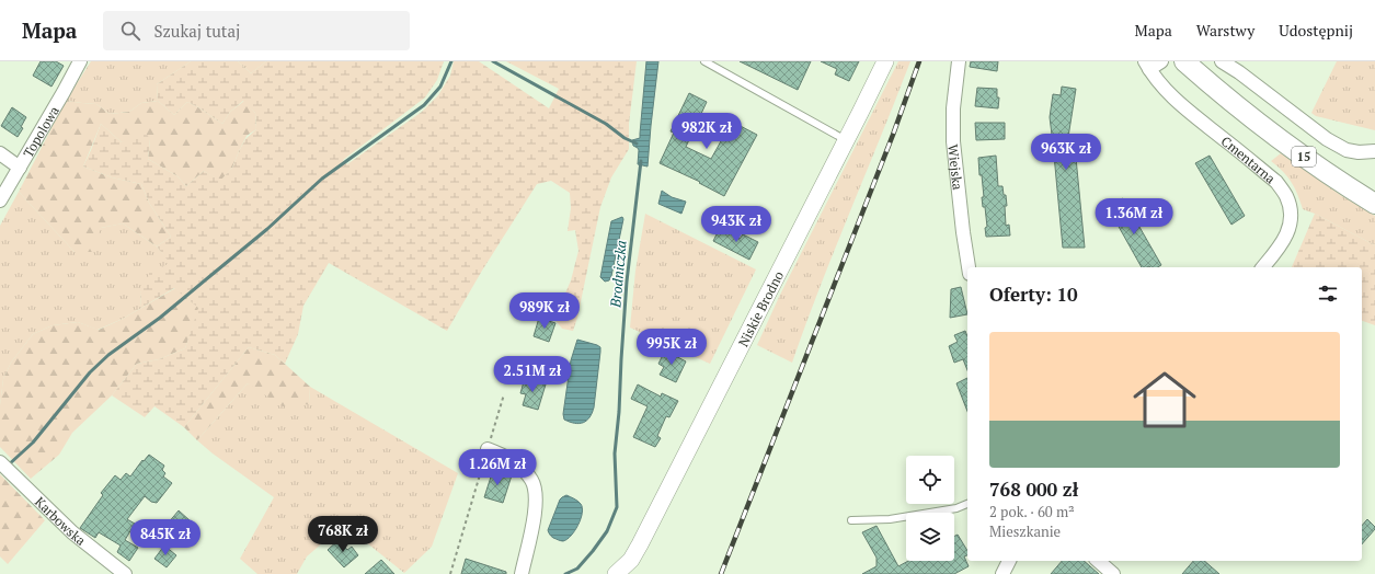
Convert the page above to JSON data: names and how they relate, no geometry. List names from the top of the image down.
{
  "streets": {
    "main road": ["15"],
    "street": [
      "Topolowa",
      "Cmentarna",
      "Wiejska",
      "Niskie Brodno",
      "Karbowska"
    ]
  },
  "water": ["Brodniczka"],
  "page": {
    "header": "Mapa",
    "search": "Szukaj tutaj",
    "nav": ["Mapa", "Warstwy", "Udostępnij"],
    "price": [
      "982K zł",
      "963K zł",
      "1.36M zł",
      "943K zł",
      "989K zł",
      "995K zł",
      "2.51M zł",
      "1.26M zł",
      "768K zł",
      "845K zł"
    ],
    "heading": "Oferty: 10",
    "list": [
      {
        "name": "768 000 zł",
        "note": "2 pok. · 60 m² · Mieszkanie"
      }
    ]
  }
}
